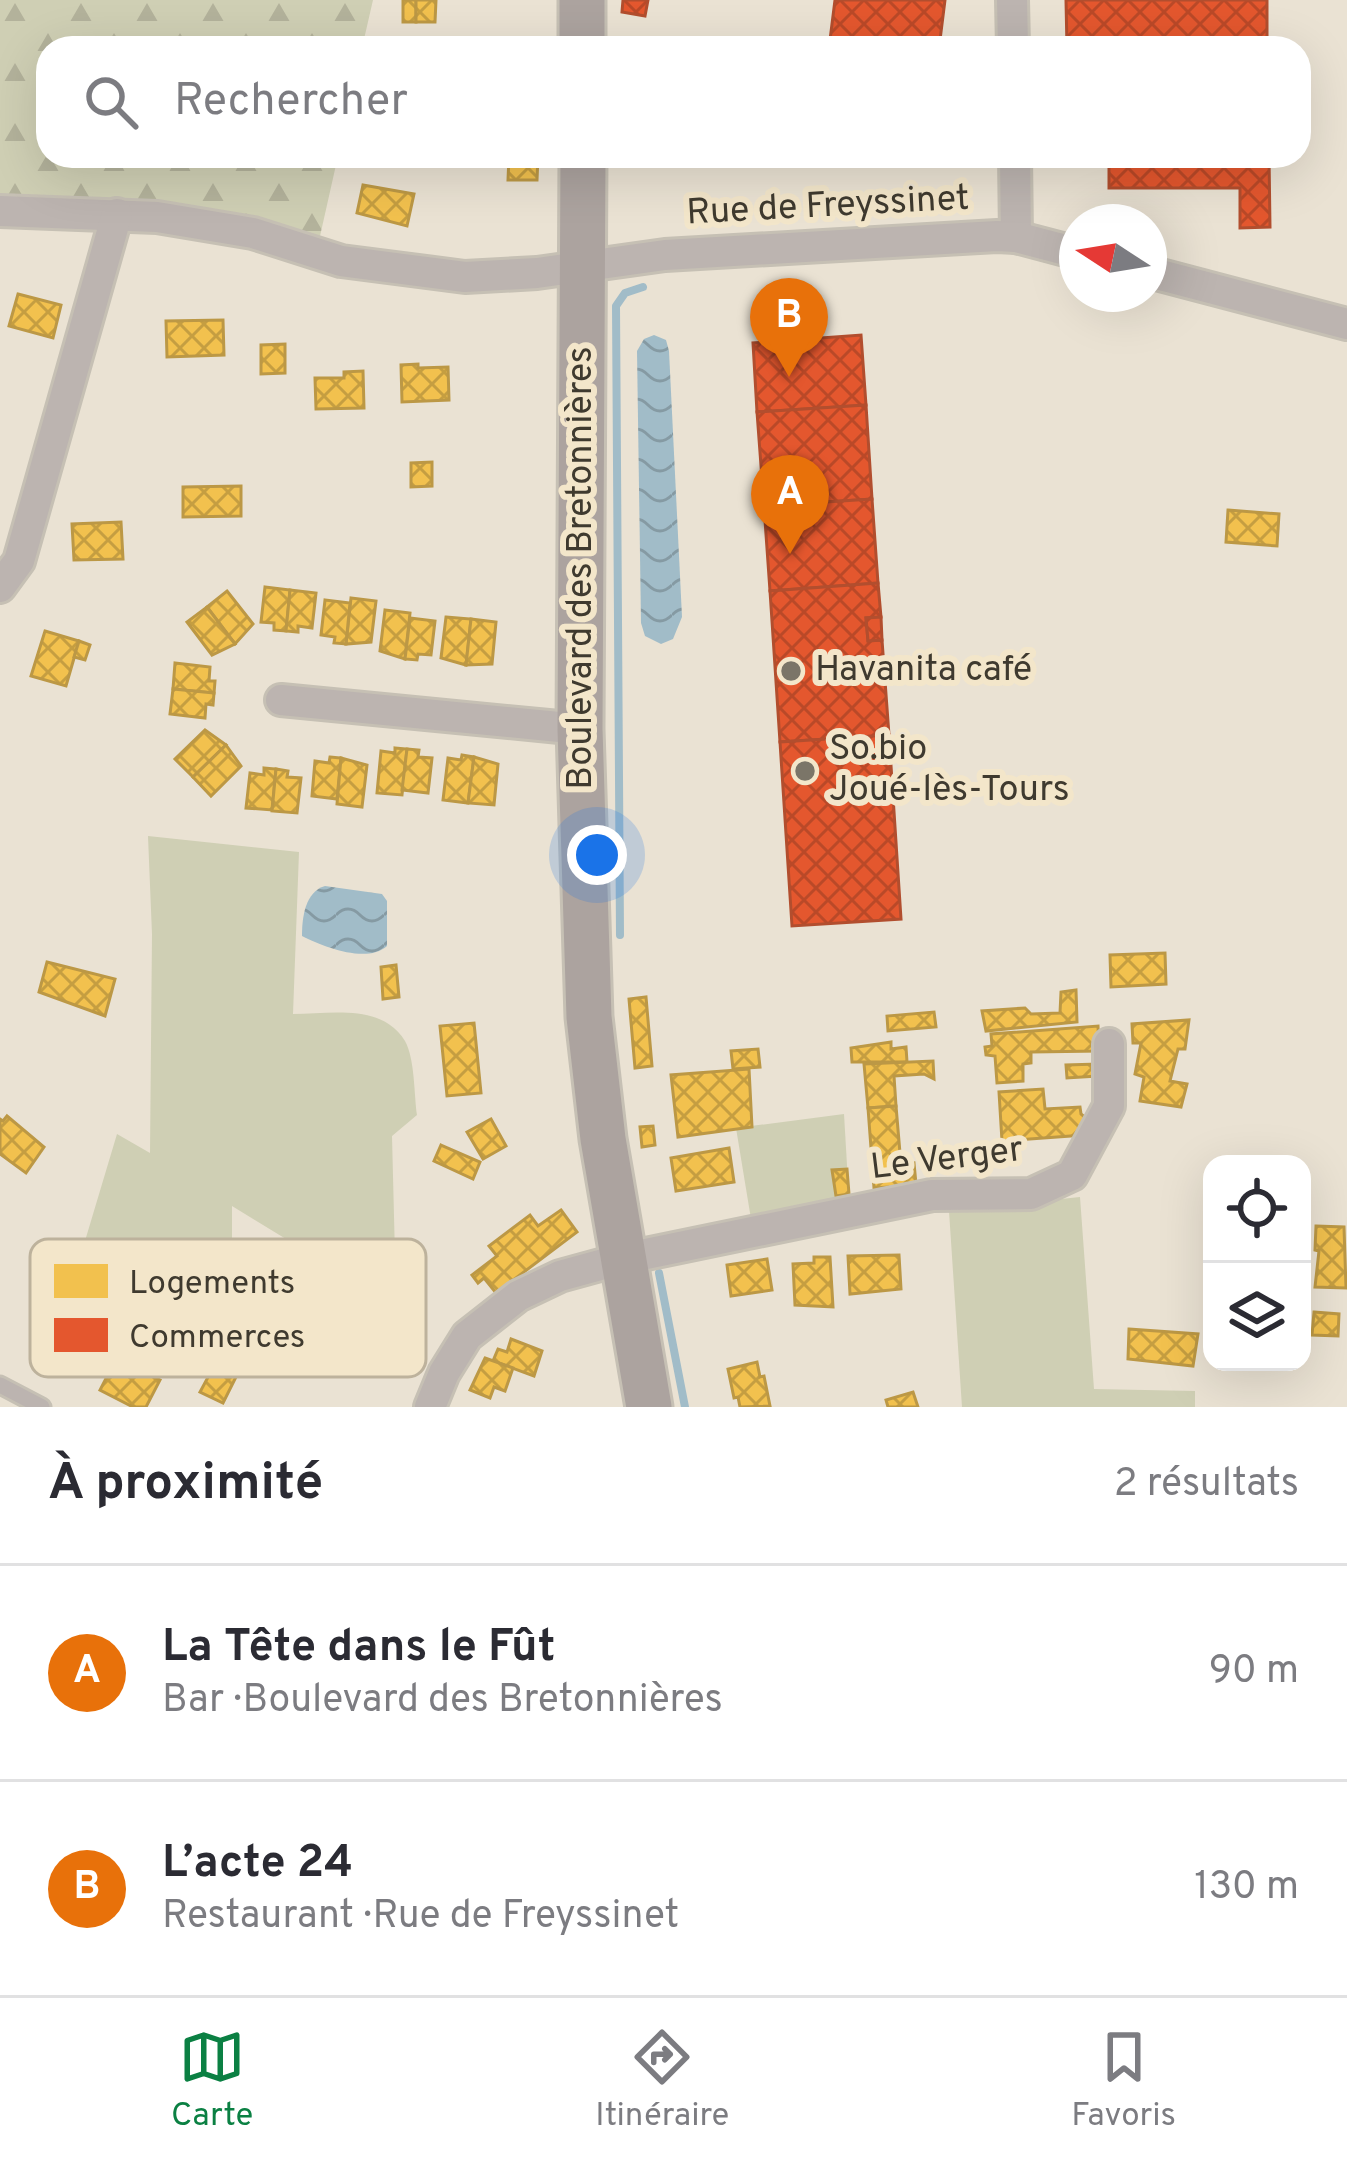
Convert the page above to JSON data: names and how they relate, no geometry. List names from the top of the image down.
{
  "streets": {
    "main road": ["Boulevard des Bretonnières"],
    "street": ["Rue de Freyssinet", "Le Verger"]
  },
  "crossings": [
    ["Rue de Freyssinet", "Boulevard des Bretonnières"],
    ["Boulevard des Bretonnières", "Le Verger"]
  ],
  "places": ["Havanita café", "So.bio Joué-lès-Tours"],
  "legend": ["Logements", "Commerces"],
  "north": "left",
  "page": {
    "search": "Rechercher",
    "pins": ["B", "A"],
    "heading": ["À proximité", "2 résultats"],
    "list": [
      {
        "mark": "A",
        "name": "La Tête dans le Fût",
        "note": "Bar · Boulevard des Bretonnières",
        "value": "90 m"
      },
      {
        "mark": "B",
        "name": "L’acte 24",
        "note": "Restaurant · Rue de Freyssinet",
        "value": "130 m"
      }
    ],
    "nav": ["Carte", "Itinéraire", "Favoris"]
  }
}
